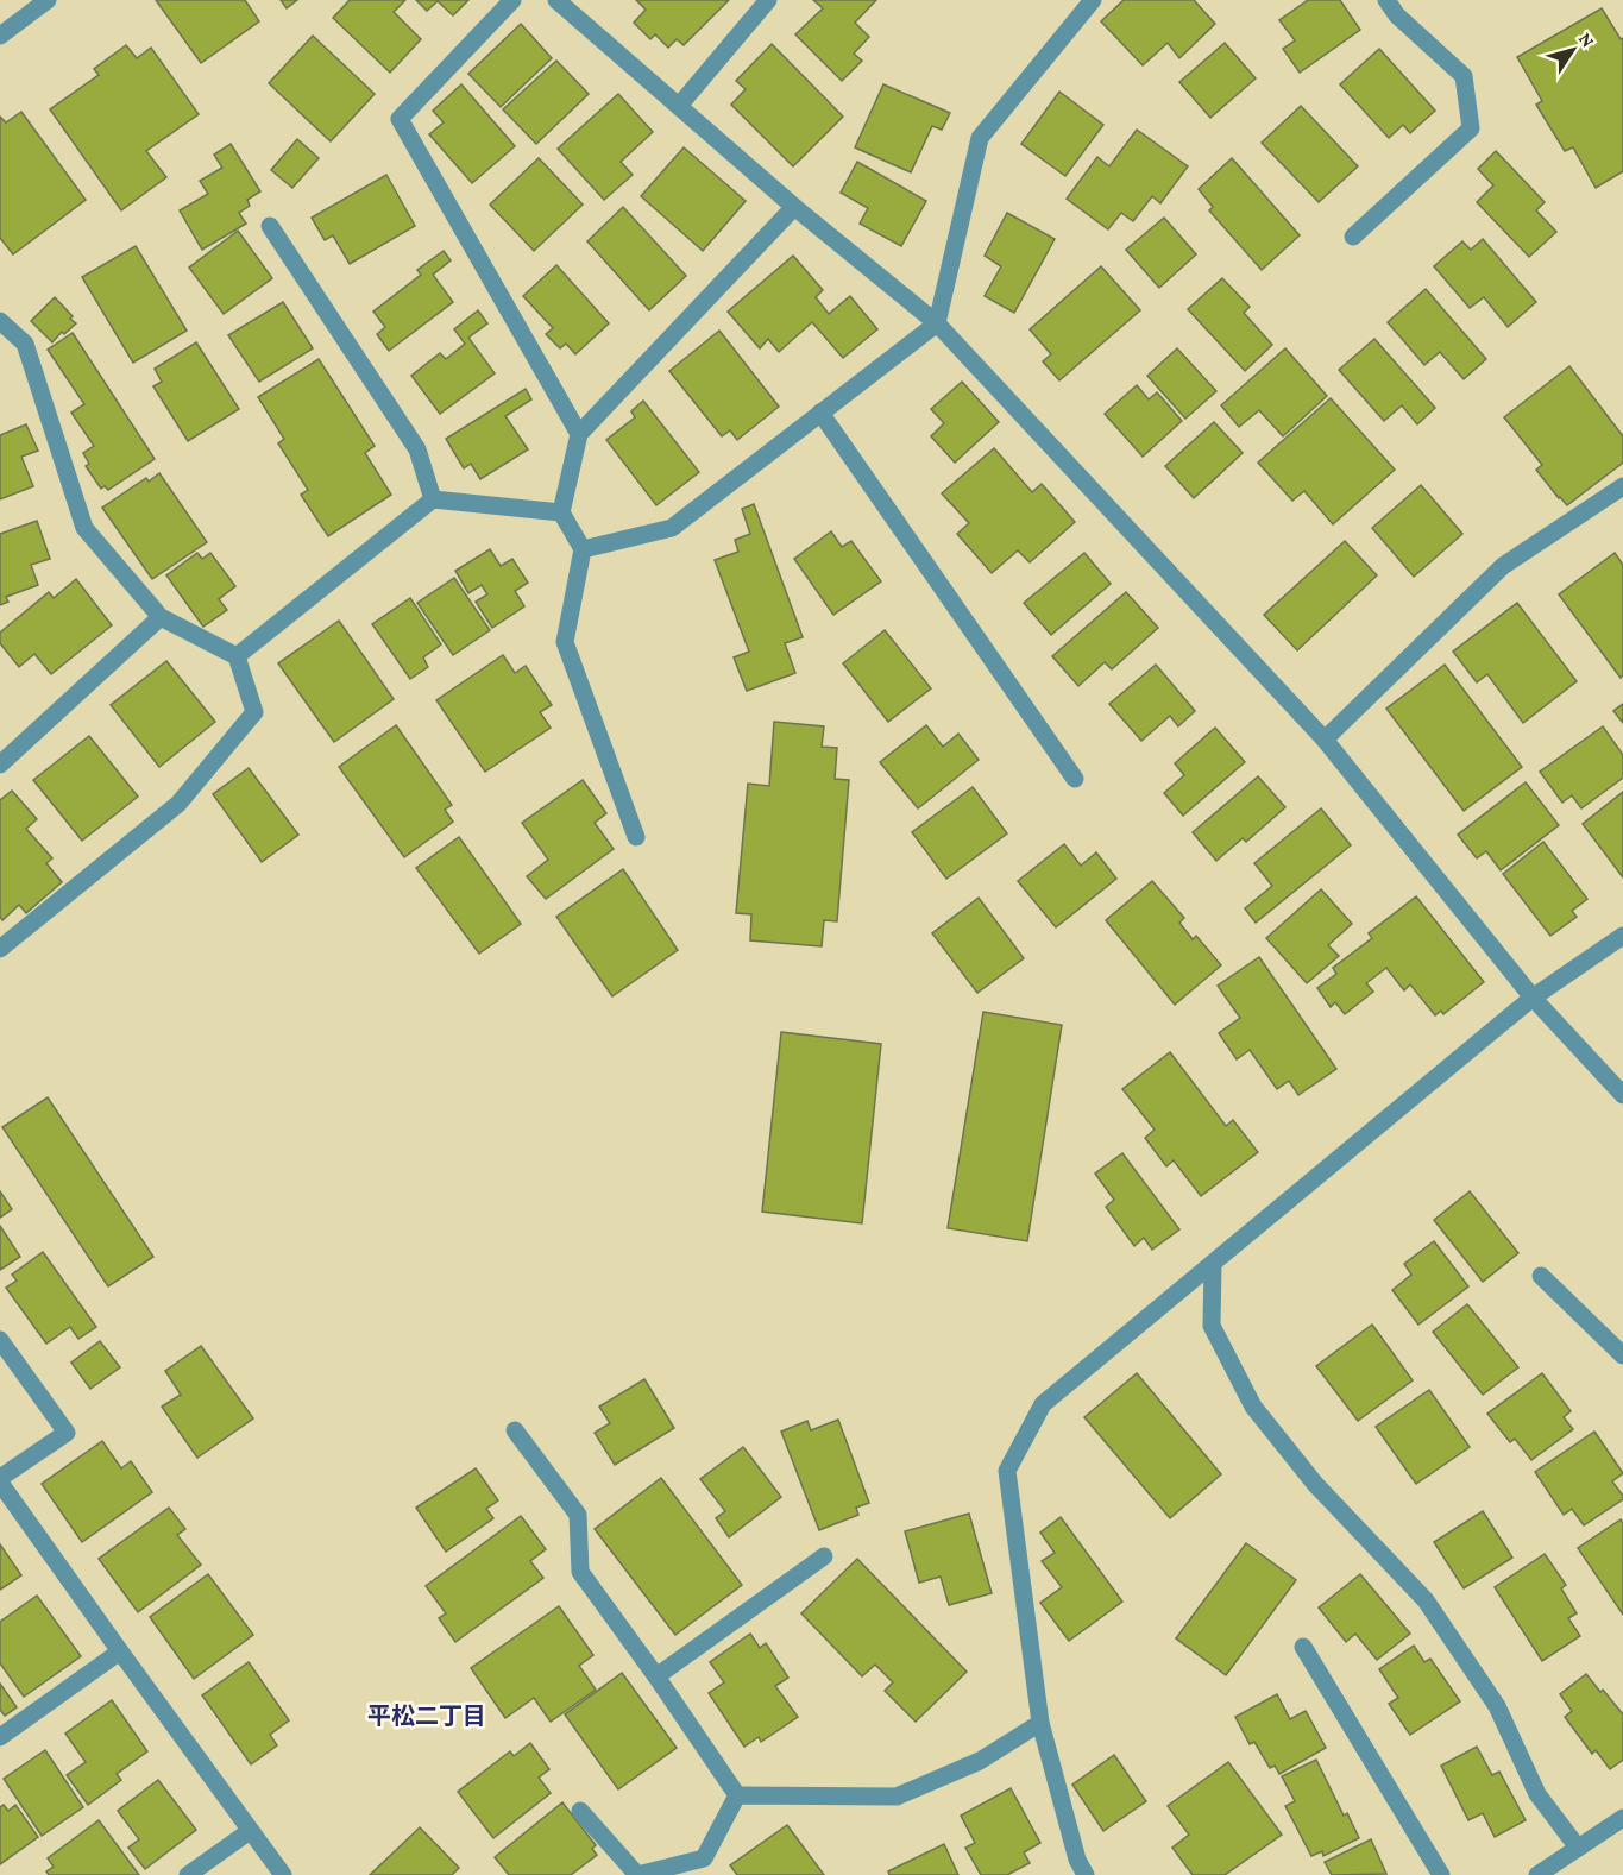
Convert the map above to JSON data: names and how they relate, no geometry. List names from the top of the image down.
{
  "districts": ["平松二丁目"],
  "north": "top right"
}
